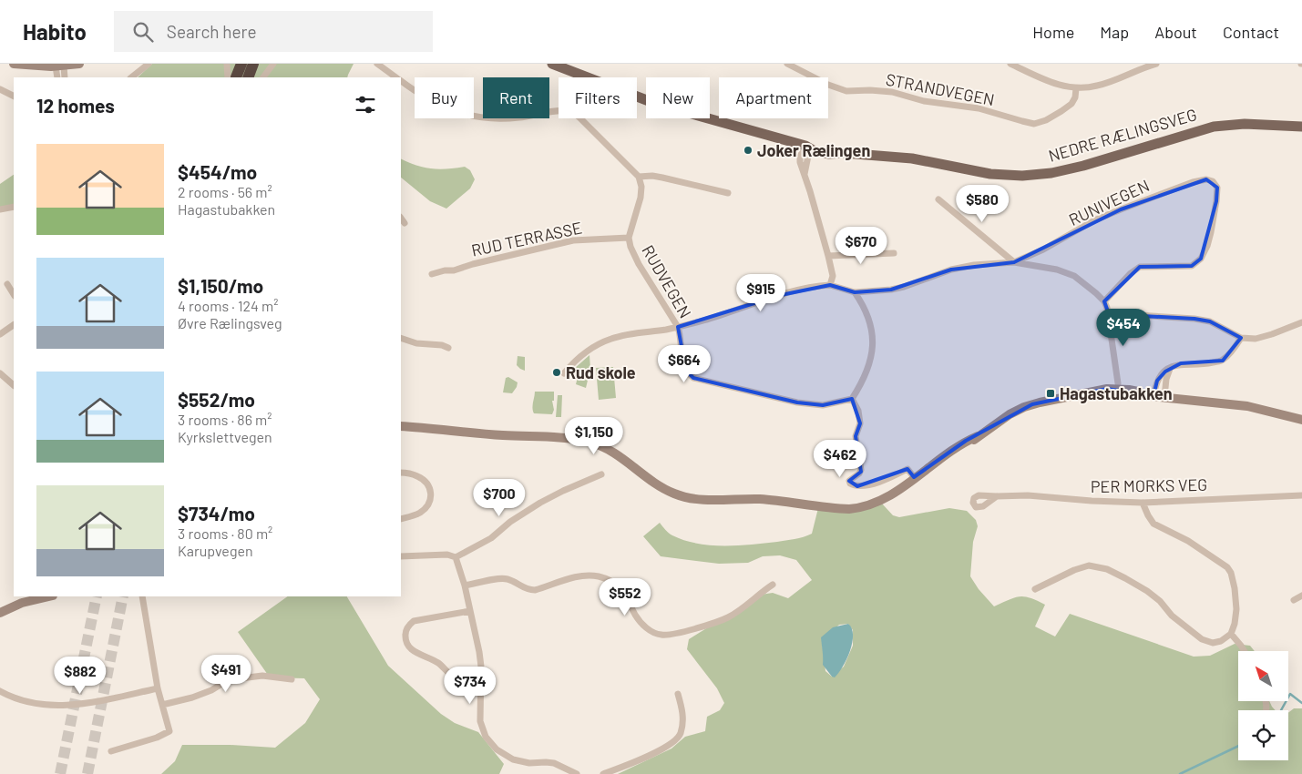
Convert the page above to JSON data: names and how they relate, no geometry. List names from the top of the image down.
{
  "streets": {
    "main road": ["NEDRE RÆLINGSVEG"],
    "street": [
      "STRANDVEGEN",
      "RUNIVEGEN",
      "RUD TERRASSE",
      "RUDVEGEN",
      "PER MORKS VEG"
    ]
  },
  "crossings": [
    ["RUD TERRASSE", "RUDVEGEN"]
  ],
  "places": {
    "other": ["Joker Rælingen", "Rud skole"],
    "transit": ["Hagastubakken"]
  },
  "north": "top left",
  "page": {
    "header": "Habito",
    "search": "Search here",
    "nav": [
      "Home",
      "Map",
      "About",
      "Contact"
    ],
    "chip": [
      "Buy",
      "Rent",
      "Filters",
      "New",
      "Apartment"
    ],
    "heading": "12 homes",
    "list": [
      {
        "name": "$454/mo",
        "note": "2 rooms · 56 m² · Hagastubakken"
      },
      {
        "name": "$1,150/mo",
        "note": "4 rooms · 124 m² · Øvre Rælingsveg"
      },
      {
        "name": "$552/mo",
        "note": "3 rooms · 86 m² · Kyrkslettvegen"
      },
      {
        "name": "$734/mo",
        "note": "3 rooms · 80 m² · Karupvegen"
      }
    ],
    "price": [
      "$580",
      "$670",
      "$915",
      "$454",
      "$664",
      "$1,150",
      "$462",
      "$700",
      "$552",
      "$491",
      "$882",
      "$734"
    ]
  }
}
